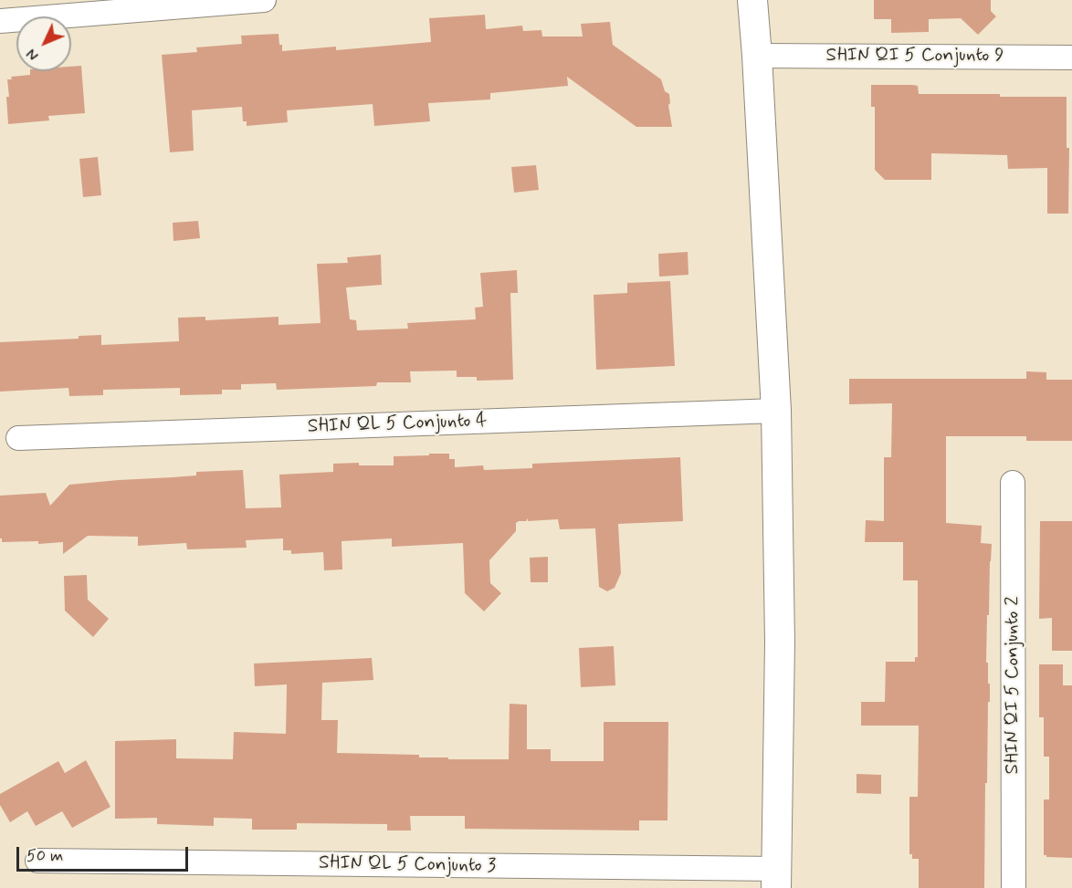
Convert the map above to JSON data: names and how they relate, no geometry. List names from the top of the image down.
{
  "streets": {
    "street": [
      "SHIN QI 5 Conjunto 9",
      "SHIN QL 5 Conjunto 4",
      "SHIN QI 5 Conjunto 2",
      "SHIN QL 5 Conjunto 3"
    ]
  },
  "scale_bar": "50 m",
  "north": "bottom left"
}
